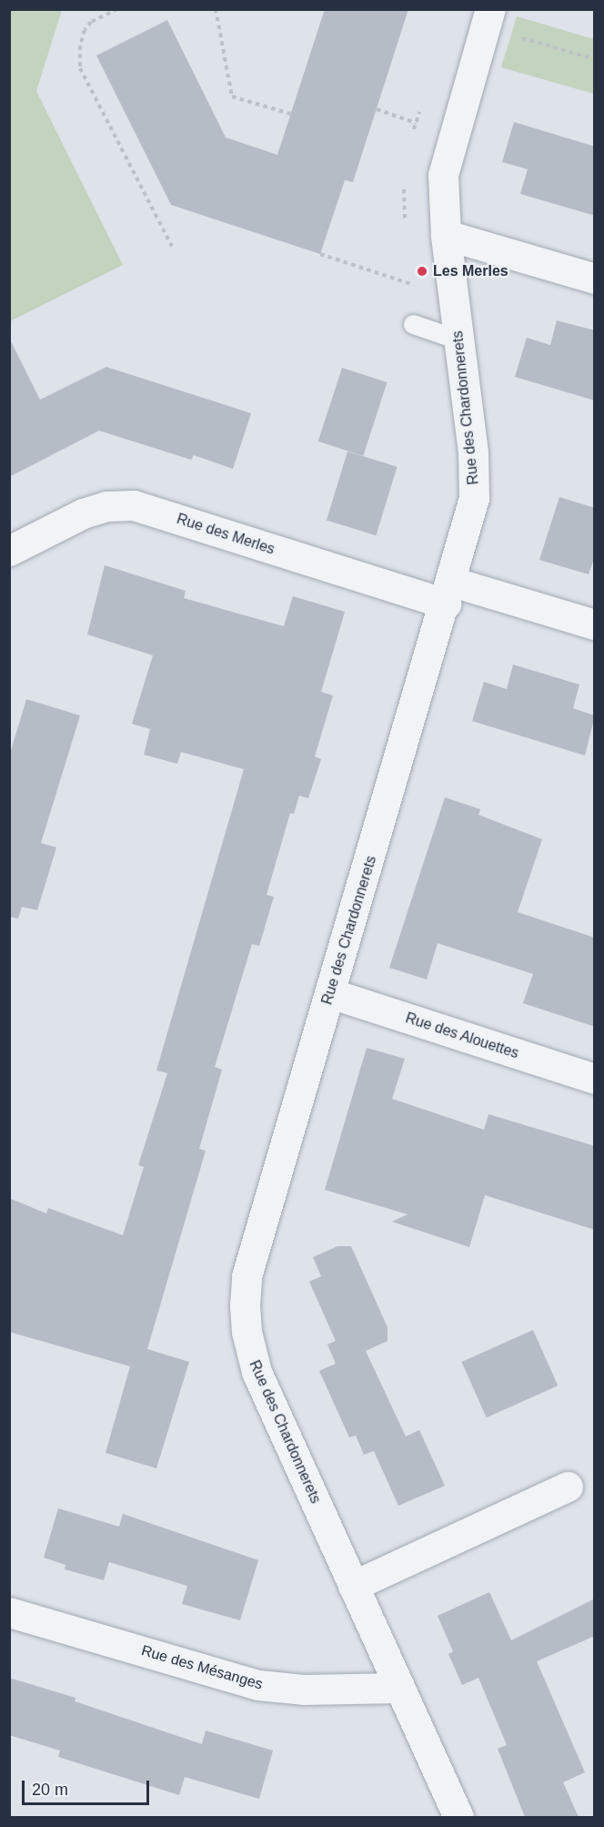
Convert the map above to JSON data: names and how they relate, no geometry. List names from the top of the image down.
{
  "streets": {
    "street": [
      "Rue des Chardonnerets",
      "Rue des Merles",
      "Rue des Alouettes",
      "Rue des Mésanges"
    ]
  },
  "crossings": [
    ["Rue des Chardonnerets", "Rue des Merles"],
    ["Rue des Chardonnerets", "Rue des Alouettes"],
    ["Rue des Chardonnerets", "Rue des Mésanges"]
  ],
  "places": ["Les Merles"],
  "scale_bar": "20 m"
}
